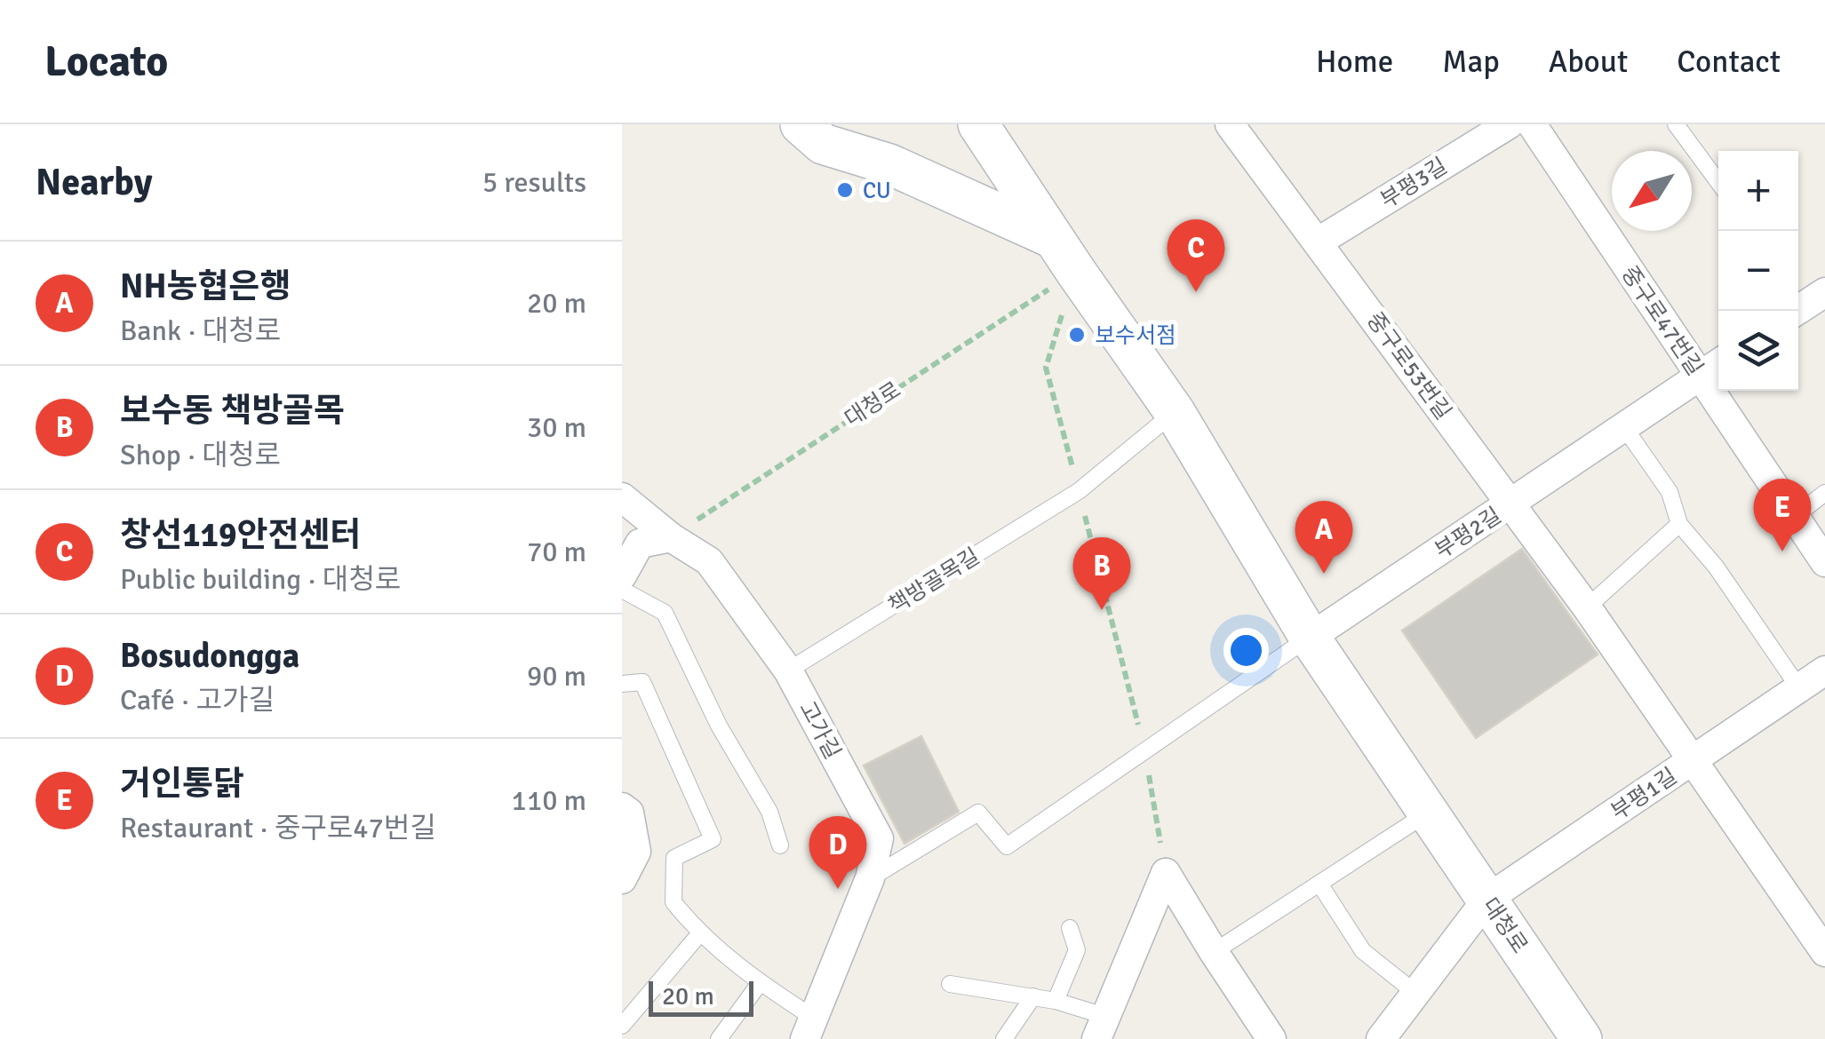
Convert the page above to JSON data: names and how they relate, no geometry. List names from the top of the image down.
{
  "streets": {
    "main road": ["대청로"],
    "street": [
      "부평3길",
      "중구로47번길",
      "중구로53번길",
      "부평2길",
      "고가길",
      "부평1길"
    ],
    "lane": ["책방골목길"]
  },
  "crossings": [
    ["부평3길", "중구로53번길"],
    ["중구로47번길", "부평2길"],
    ["중구로53번길", "부평2길"],
    ["중구로53번길", "부평1길"],
    ["대청로", "부평2길"],
    ["대청로", "책방골목길"],
    ["대청로", "고가길"],
    ["대청로", "부평1길"],
    ["책방골목길", "고가길"]
  ],
  "places": ["CU", "보수서점"],
  "scale_bar": "20 m",
  "north": "bottom left",
  "page": {
    "header": "Locato",
    "nav": [
      "Home",
      "Map",
      "About",
      "Contact"
    ],
    "heading": ["Nearby", "5 results"],
    "map_buttons": ["+", "−"],
    "pins": [
      "C",
      "E",
      "A",
      "B",
      "D"
    ],
    "list": [
      {
        "mark": "A",
        "name": "NH농협은행",
        "note": "Bank · 대청로",
        "value": "20 m"
      },
      {
        "mark": "B",
        "name": "보수동 책방골목",
        "note": "Shop · 대청로",
        "value": "30 m"
      },
      {
        "mark": "C",
        "name": "창선119안전센터",
        "note": "Public building · 대청로",
        "value": "70 m"
      },
      {
        "mark": "D",
        "name": "Bosudongga",
        "note": "Café · 고가길",
        "value": "90 m"
      },
      {
        "mark": "E",
        "name": "거인통닭",
        "note": "Restaurant · 중구로47번길",
        "value": "110 m"
      }
    ],
    "scale": "20 m"
  }
}
